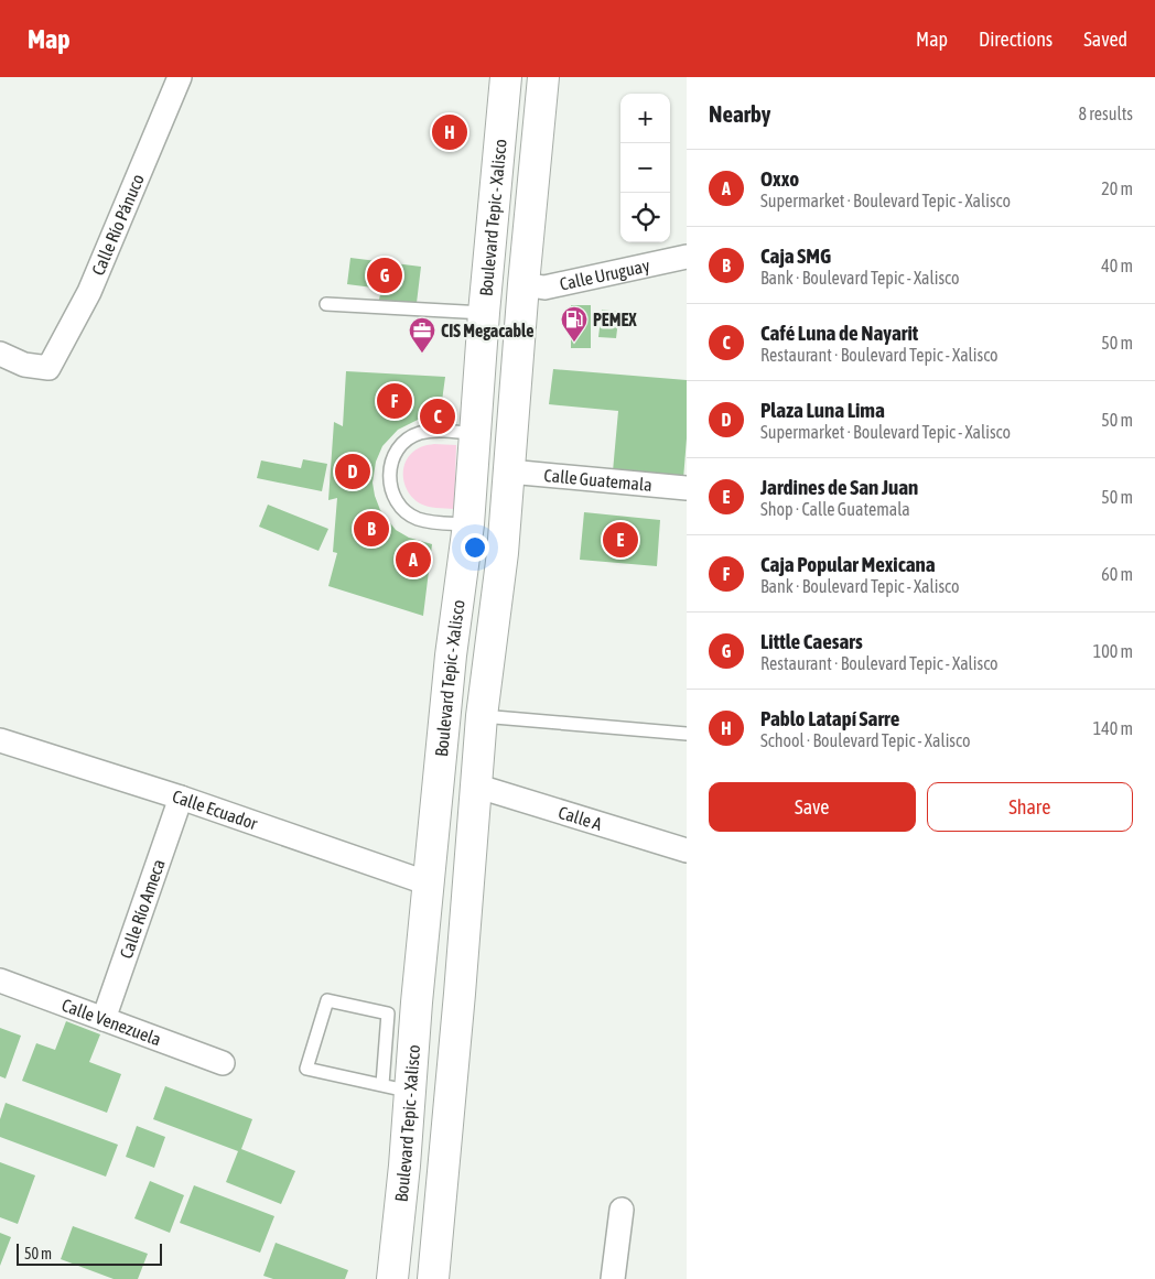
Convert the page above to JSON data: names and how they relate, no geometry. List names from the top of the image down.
{
  "streets": {
    "main road": ["Boulevard Tepic - Xalisco"],
    "street": [
      "Calle Río Pánuco",
      "Calle Uruguay",
      "Calle Guatemala",
      "Calle Ecuador",
      "Calle A",
      "Calle Río Ameca",
      "Calle Venezuela"
    ]
  },
  "crossings": [
    ["Boulevard Tepic - Xalisco", "Calle Uruguay"],
    ["Boulevard Tepic - Xalisco", "Calle Guatemala"],
    ["Boulevard Tepic - Xalisco", "Calle Ecuador"],
    ["Boulevard Tepic - Xalisco", "Calle A"],
    ["Calle Ecuador", "Calle Río Ameca"],
    ["Calle Río Ameca", "Calle Venezuela"]
  ],
  "places": {
    "fuel station": ["PEMEX"],
    "office": ["CIS Megacable"]
  },
  "scale_bar": "50 m",
  "page": {
    "header": "Map",
    "nav": ["Map", "Directions", "Saved"],
    "heading": ["Nearby", "8 results"],
    "map_buttons": ["+", "−"],
    "pins": [
      "H",
      "G",
      "F",
      "C",
      "D",
      "B",
      "E",
      "A"
    ],
    "list": [
      {
        "mark": "A",
        "name": "Oxxo",
        "note": "Supermarket · Boulevard Tepic - Xalisco",
        "value": "20 m"
      },
      {
        "mark": "B",
        "name": "Caja SMG",
        "note": "Bank · Boulevard Tepic - Xalisco",
        "value": "40 m"
      },
      {
        "mark": "C",
        "name": "Café Luna de Nayarit",
        "note": "Restaurant · Boulevard Tepic - Xalisco",
        "value": "50 m"
      },
      {
        "mark": "D",
        "name": "Plaza Luna Lima",
        "note": "Supermarket · Boulevard Tepic - Xalisco",
        "value": "50 m"
      },
      {
        "mark": "E",
        "name": "Jardines de San Juan",
        "note": "Shop · Calle Guatemala",
        "value": "50 m"
      },
      {
        "mark": "F",
        "name": "Caja Popular Mexicana",
        "note": "Bank · Boulevard Tepic - Xalisco",
        "value": "60 m"
      },
      {
        "mark": "G",
        "name": "Little Caesars",
        "note": "Restaurant · Boulevard Tepic - Xalisco",
        "value": "100 m"
      },
      {
        "mark": "H",
        "name": "Pablo Latapí Sarre",
        "note": "School · Boulevard Tepic - Xalisco",
        "value": "140 m"
      }
    ],
    "buttons": ["Save", "Share"],
    "scale": "50 m"
  }
}
